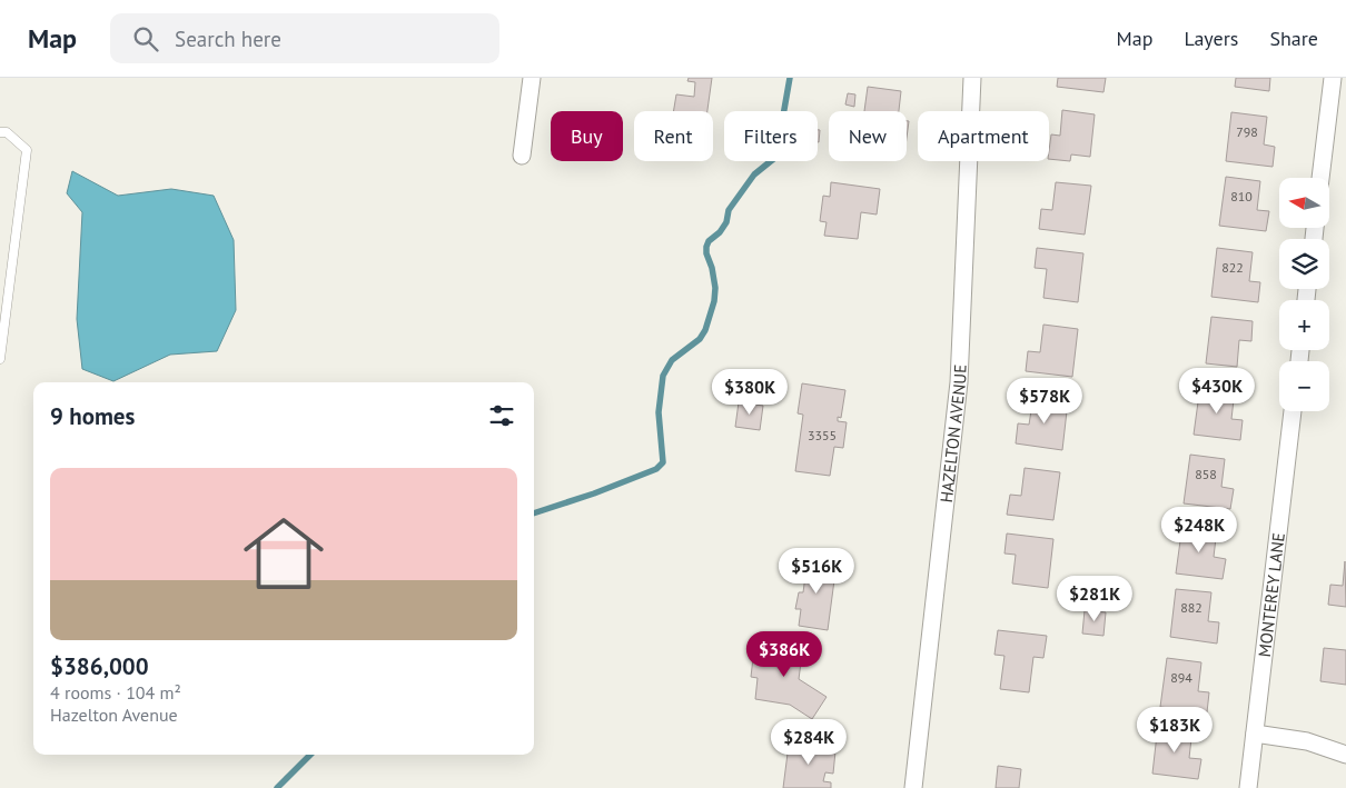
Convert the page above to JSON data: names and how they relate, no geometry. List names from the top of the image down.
{
  "streets": {
    "street": ["HAZELTON AVENUE", "MONTEREY LANE"]
  },
  "house_numbers": [
    "798",
    "810",
    "822",
    "3355",
    "858",
    "882",
    "894"
  ],
  "north": "left",
  "page": {
    "header": "Map",
    "search": "Search here",
    "nav": ["Map", "Layers", "Share"],
    "chip": [
      "Buy",
      "Rent",
      "Filters",
      "New",
      "Apartment"
    ],
    "map_buttons": ["+", "−"],
    "price": [
      "$430K",
      "$380K",
      "$578K",
      "$248K",
      "$516K",
      "$281K",
      "$386K",
      "$183K",
      "$284K"
    ],
    "heading": "9 homes",
    "list": [
      {
        "name": "$386,000",
        "note": "4 rooms · 104 m² · Hazelton Avenue"
      }
    ]
  }
}
